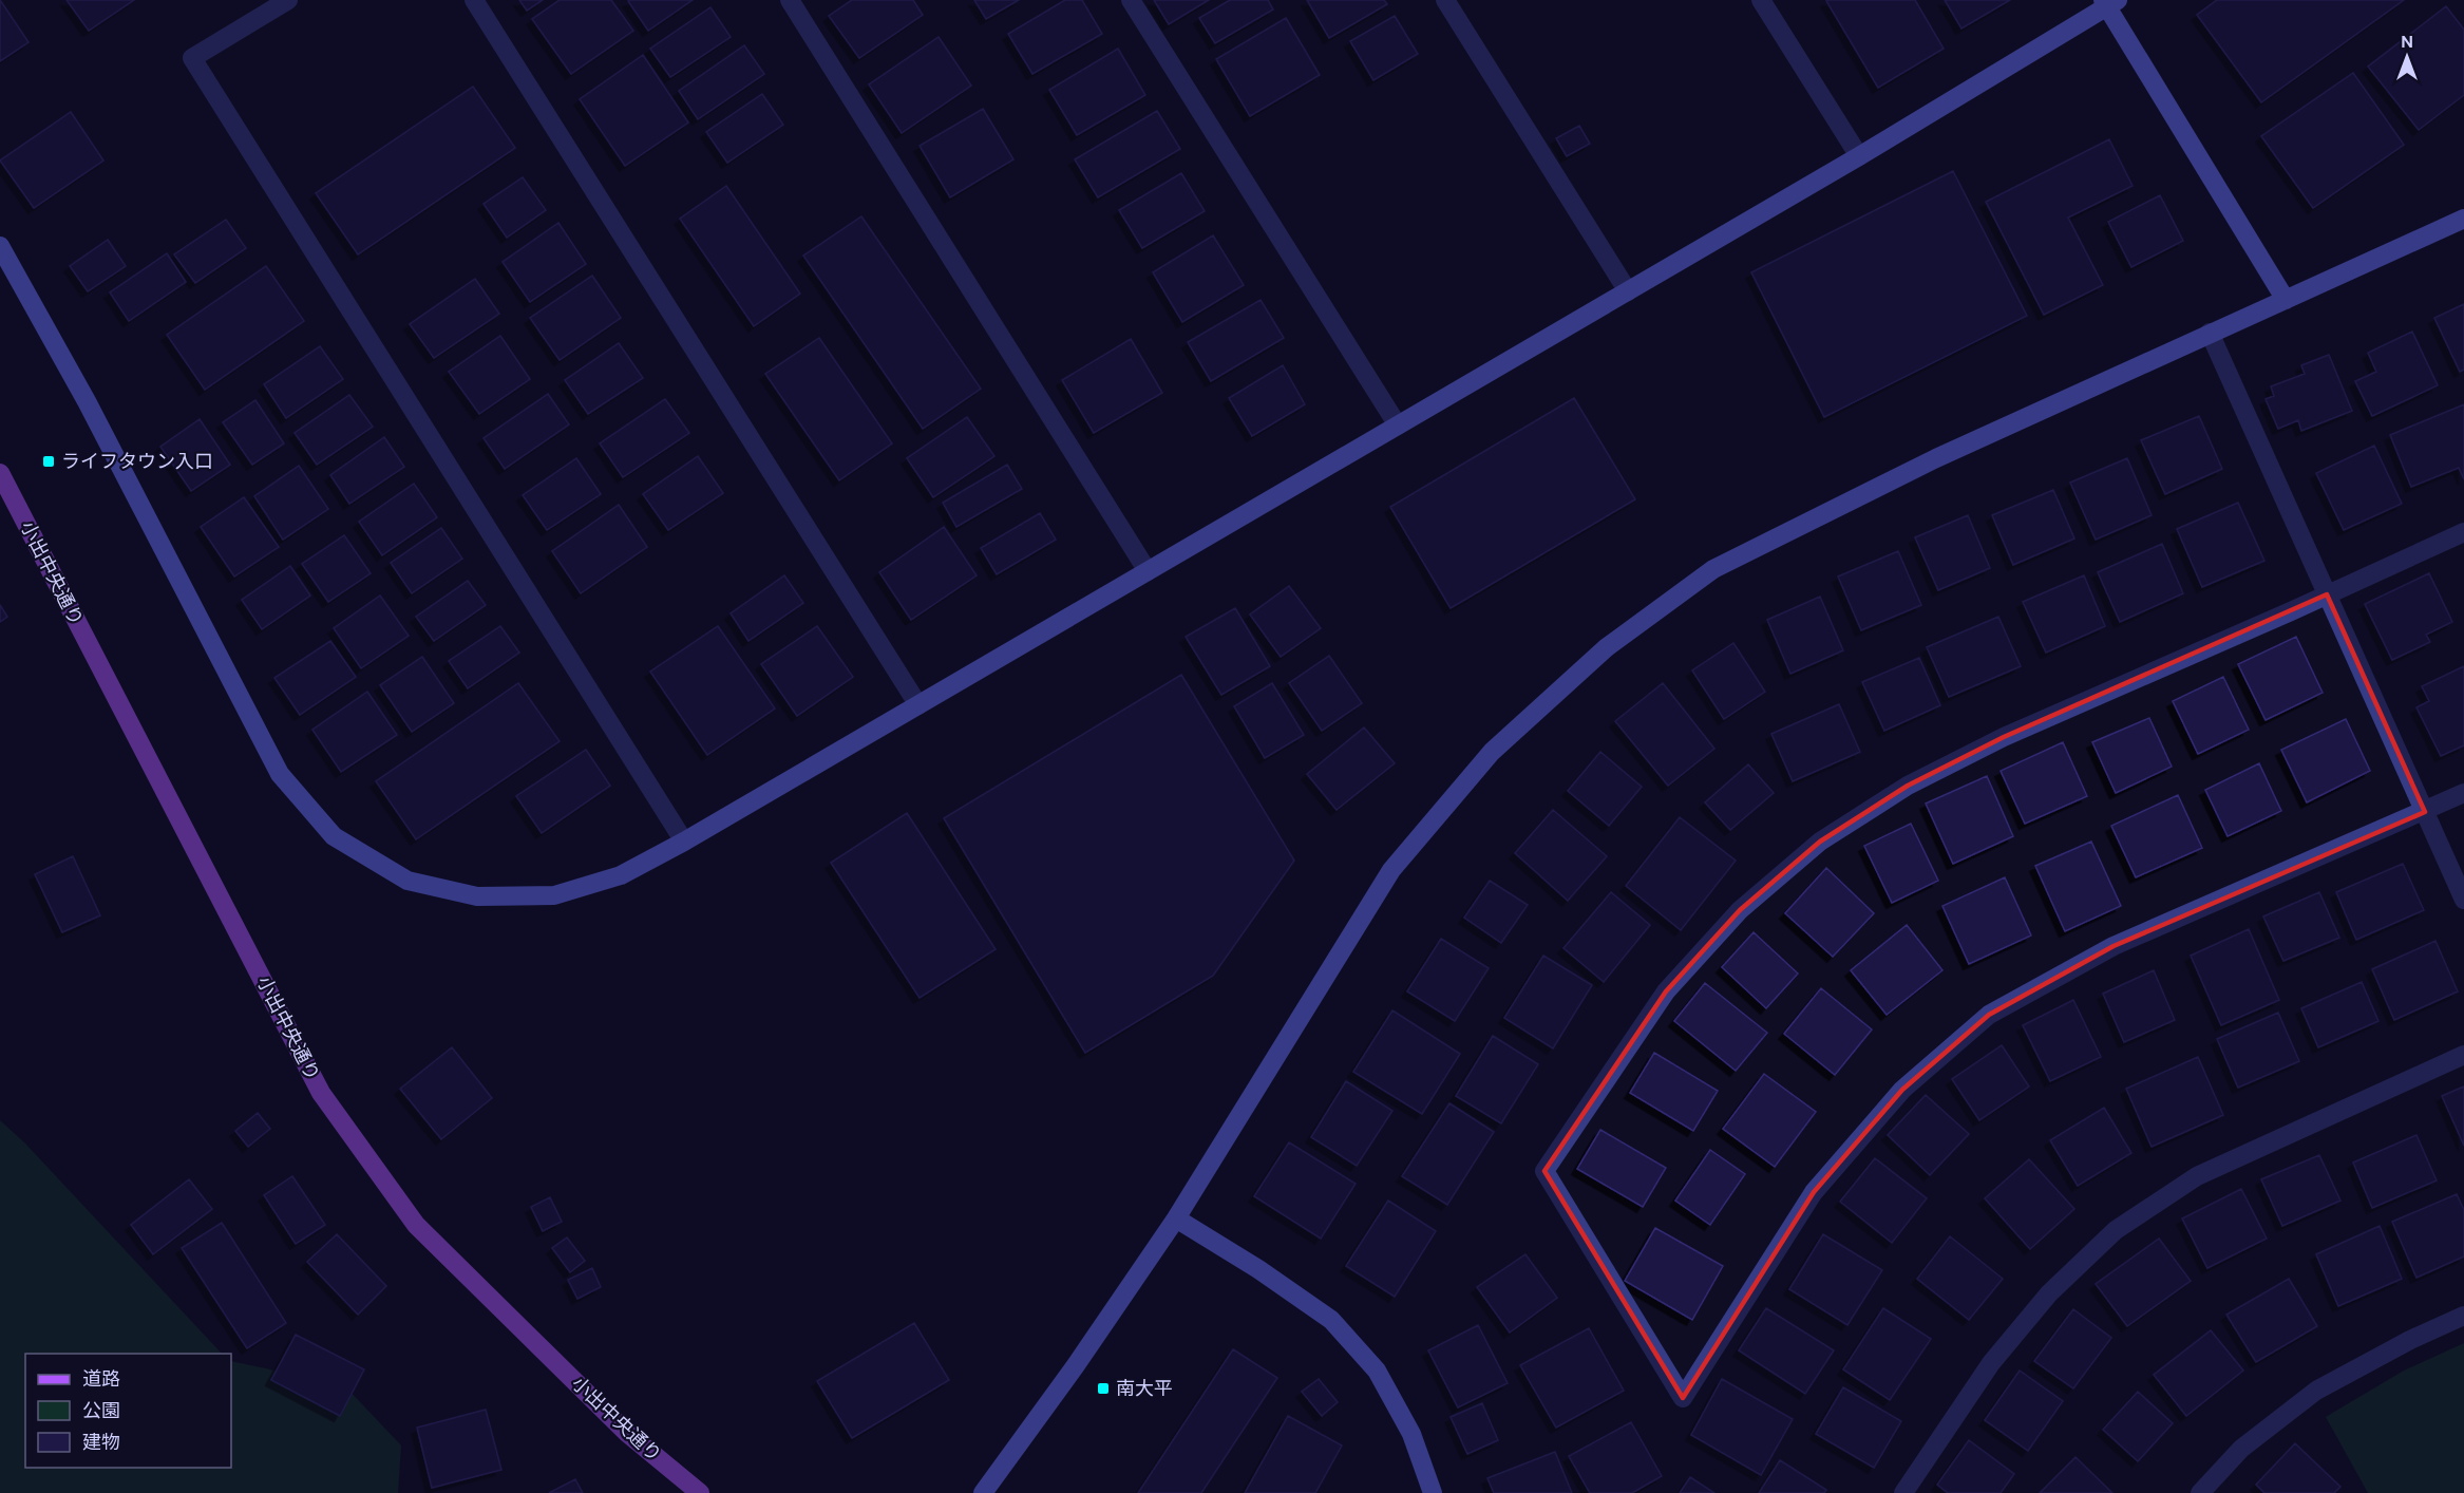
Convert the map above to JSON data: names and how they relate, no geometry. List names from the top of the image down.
{
  "streets": {
    "main road": ["小出中央通り"]
  },
  "places": {
    "transit": ["ライフタウン入口", "南大平"]
  },
  "legend": ["道路", "公園", "建物"],
  "north": "top"
}
